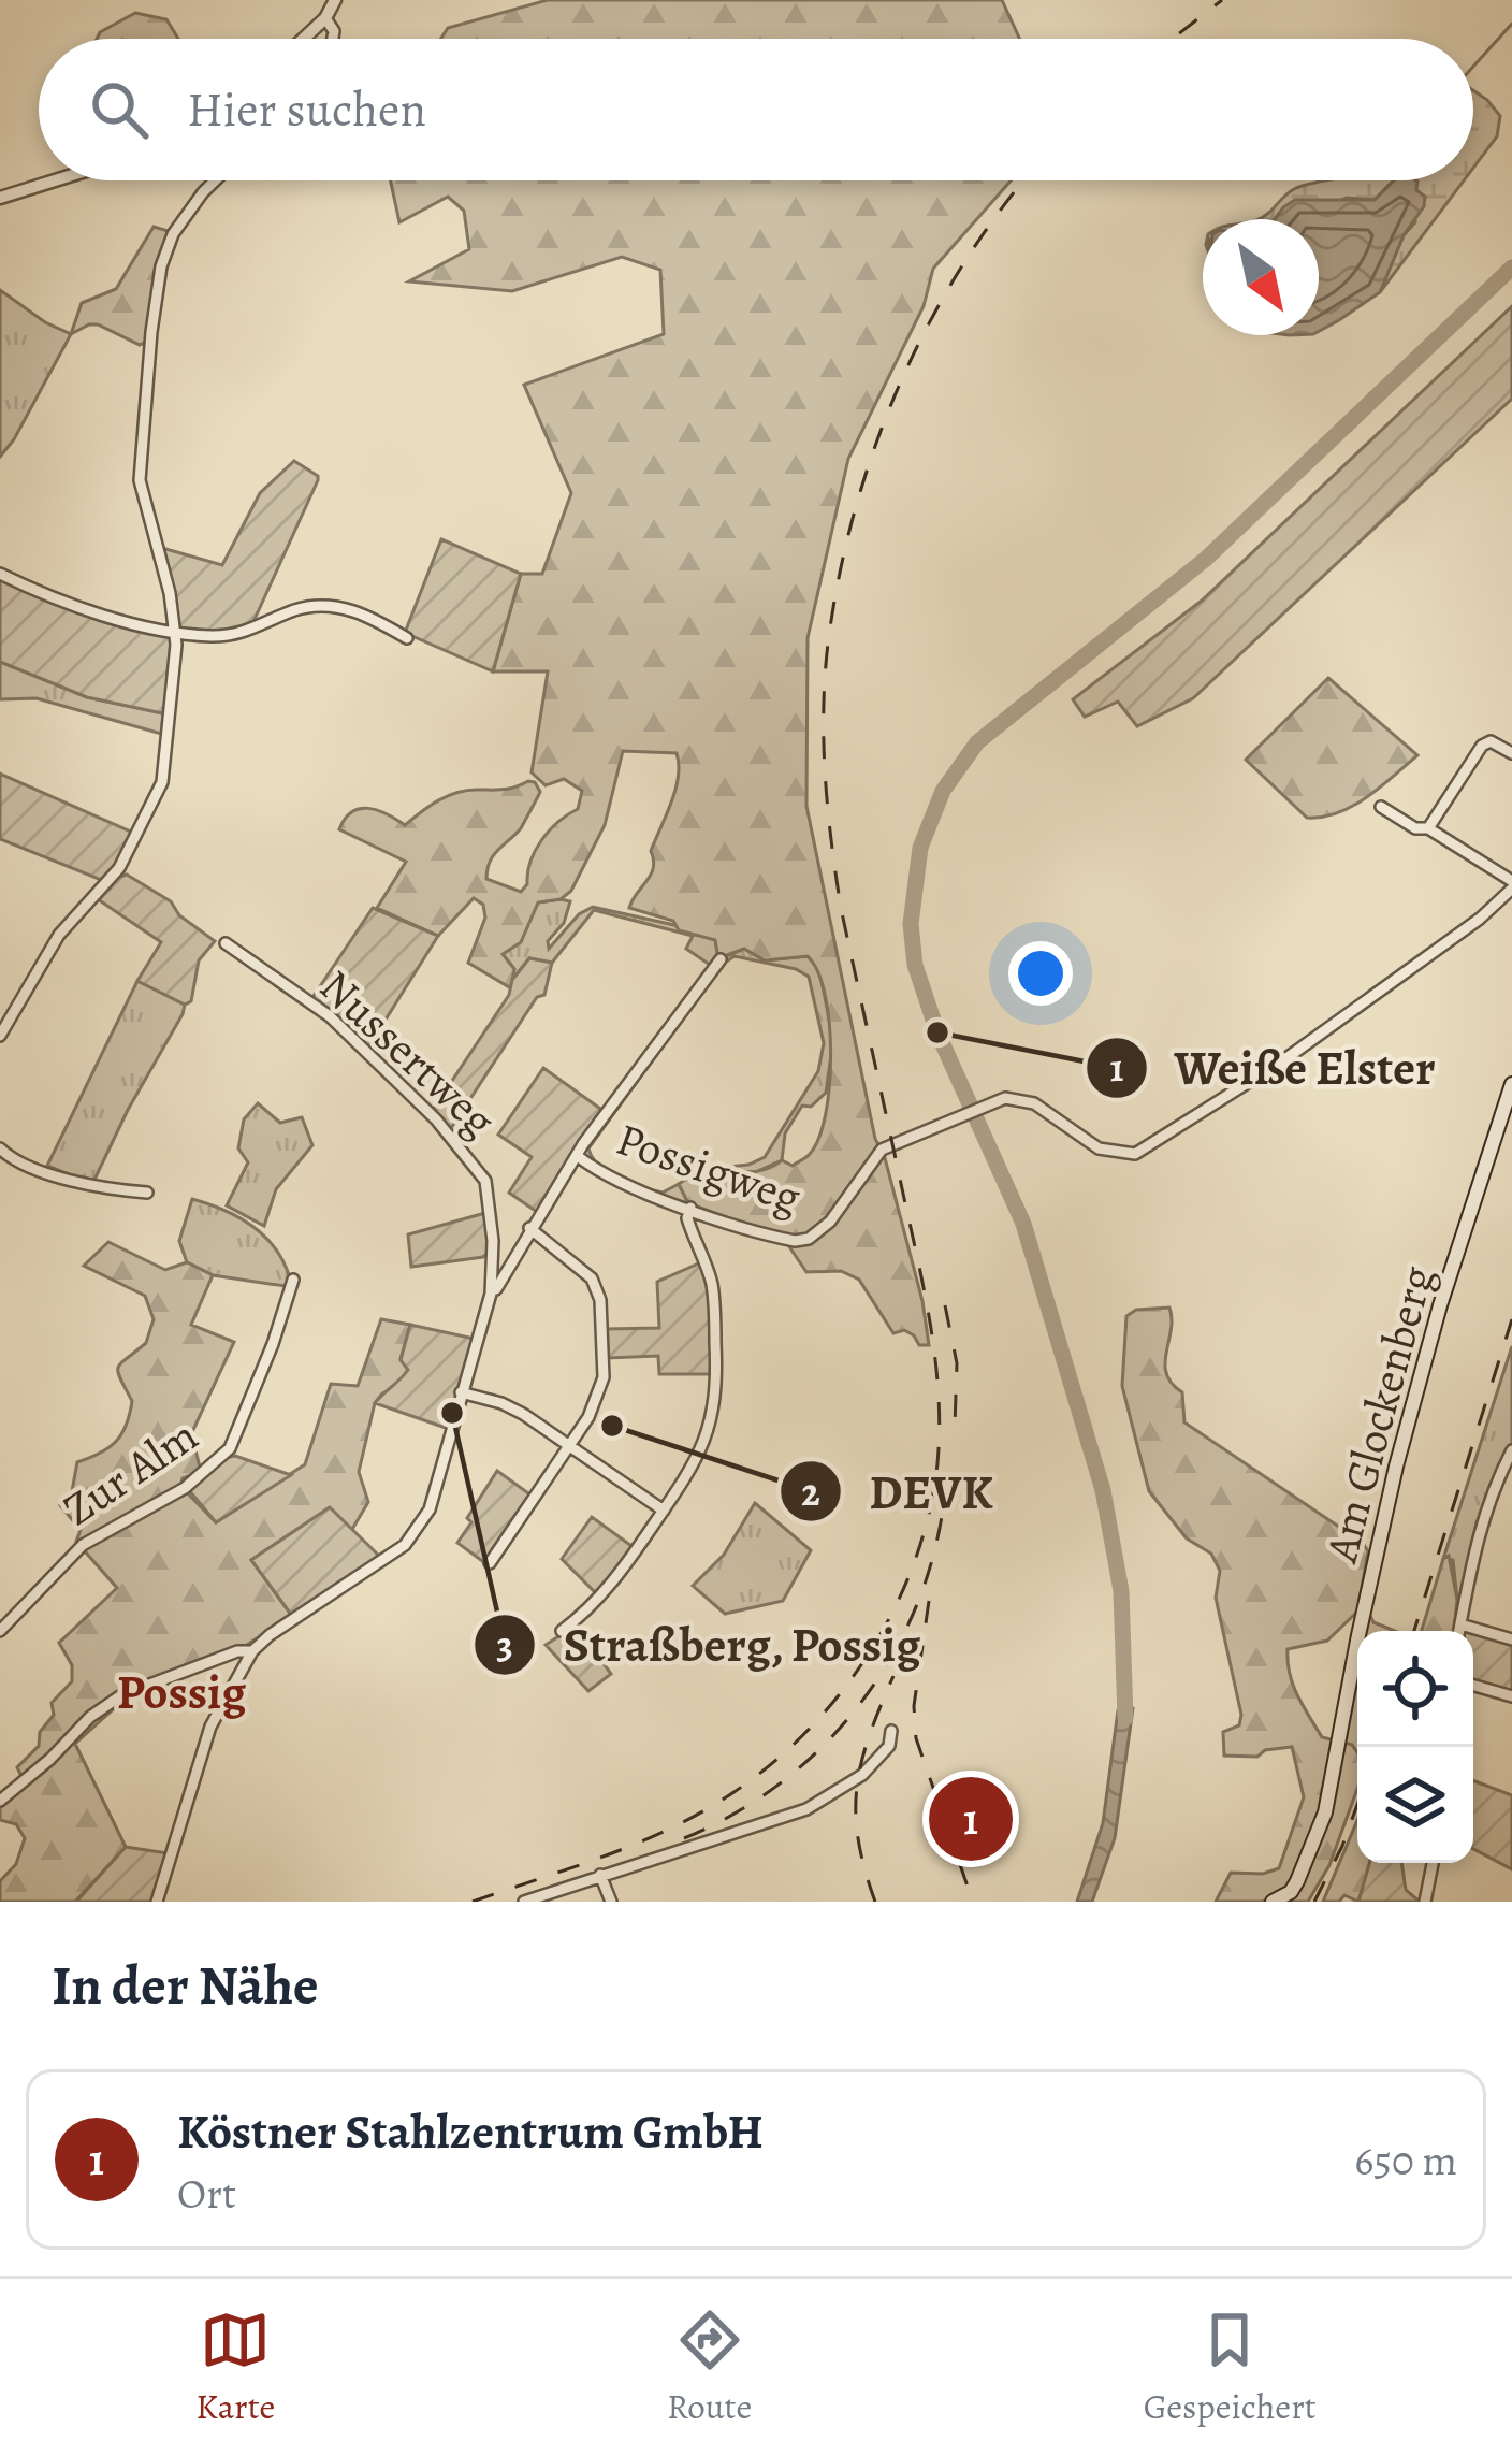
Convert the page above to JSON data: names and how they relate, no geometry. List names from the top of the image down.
{
  "streets": {
    "main road": ["Am Glockenberg"],
    "street": ["Nussertweg", "Possigweg", "Zur Alm"]
  },
  "districts": ["Possig"],
  "places": ["Weiße Elster", "Straßberg, Possig", "DEVK"],
  "north": "bottom right",
  "page": {
    "search": "Hier suchen",
    "pins": "1",
    "heading": "In der Nähe",
    "list": [
      {
        "mark": "1",
        "name": "Köstner Stahlzentrum GmbH",
        "note": "Ort",
        "value": "650 m"
      }
    ],
    "nav": ["Karte", "Route", "Gespeichert"]
  }
}
